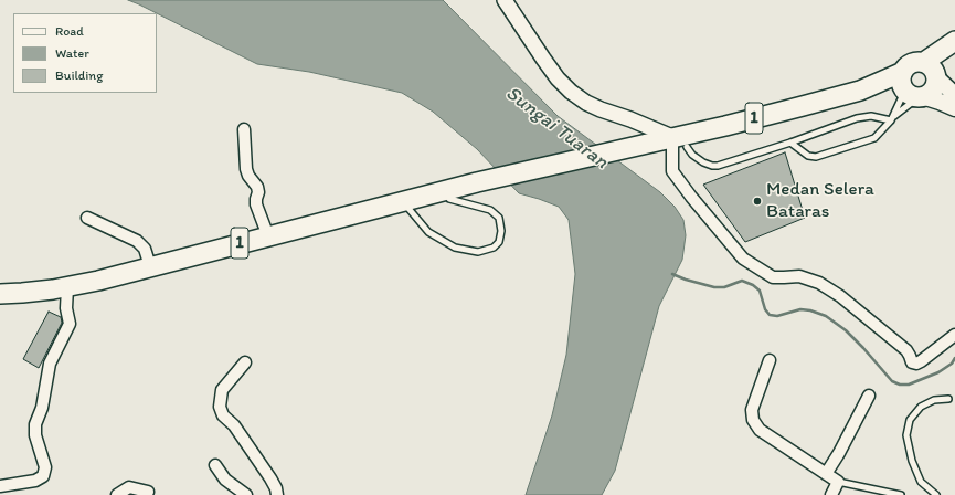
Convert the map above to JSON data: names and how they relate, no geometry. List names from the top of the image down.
{
  "streets": {
    "highway": ["1"]
  },
  "water": ["Sungai Tuaran"],
  "places": ["Medan Selera Bataras"],
  "legend": ["Road", "Water", "Building"]
}
